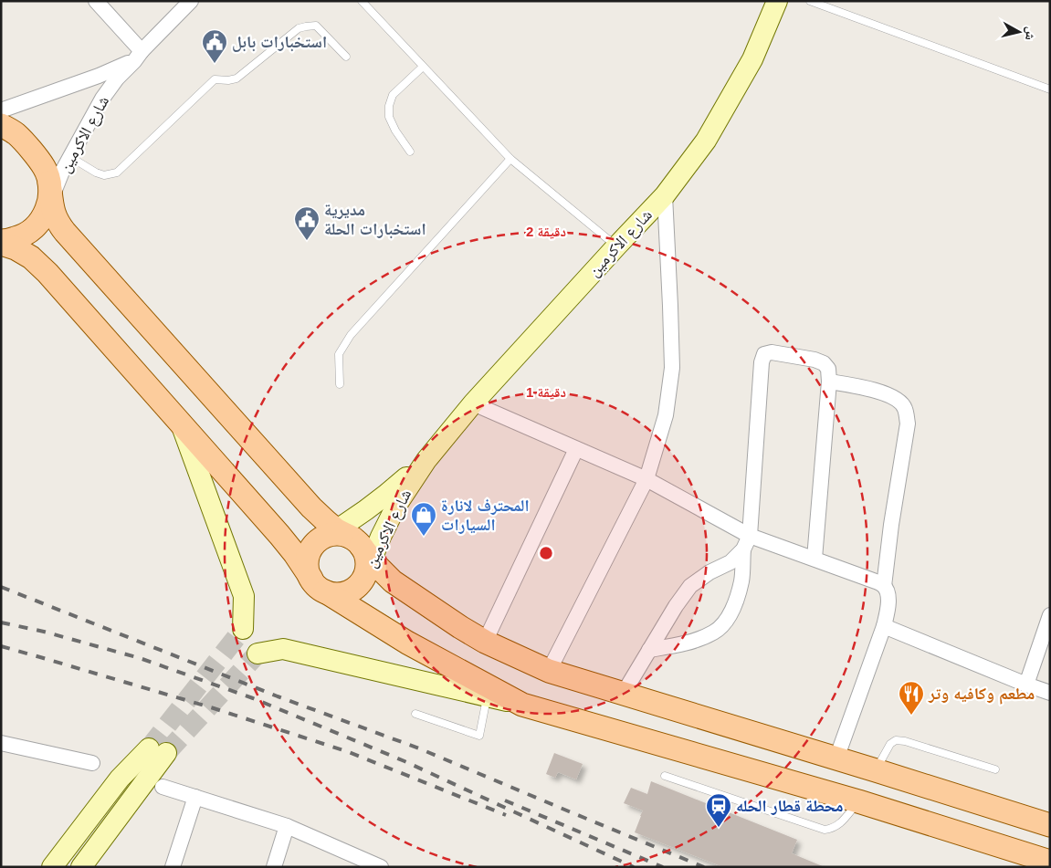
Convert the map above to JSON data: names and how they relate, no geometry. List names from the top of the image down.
{
  "streets": {
    "street": ["شارع الاكرمين"]
  },
  "places": {
    "public building": ["استخبارات بابل", "مديرية استخبارات الحلة"],
    "shop": ["المحترف لانارة السيارات"],
    "restaurant": ["مطعم وكافيه وتر"],
    "station": ["محطة قطار الحله"]
  },
  "north": "right",
  "rings": ["2 دقيقة", "1 دقيقة"]
}
